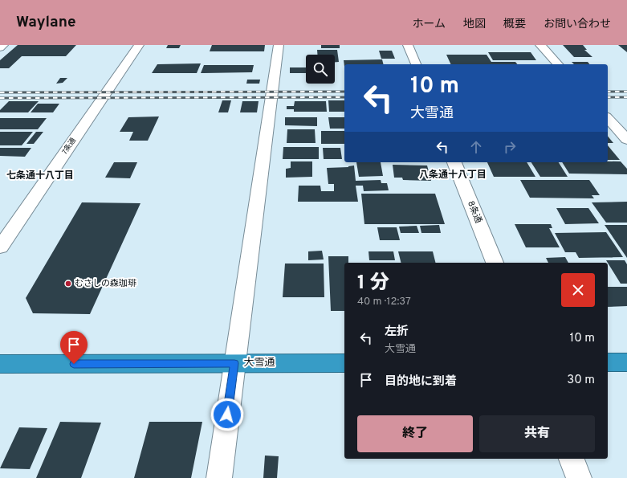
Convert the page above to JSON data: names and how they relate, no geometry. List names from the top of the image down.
{
  "streets": {
    "highway": ["大雪通"],
    "street": ["7条通", "8条通"]
  },
  "districts": ["八条通十八丁目", "七条通十八丁目"],
  "places": ["むさしの森珈琲"],
  "page": {
    "header": "Waylane",
    "nav": [
      "ホーム",
      "地図",
      "概要",
      "お問い合わせ"
    ],
    "turn": ["10 m", "大雪通"],
    "heading": ["1 分", "40 m · 12:37"],
    "list": [
      {
        "name": "左折",
        "note": "大雪通",
        "value": "10 m"
      },
      {
        "name": "目的地に到着",
        "value": "30 m"
      }
    ],
    "buttons": ["終了", "共有"]
  }
}
